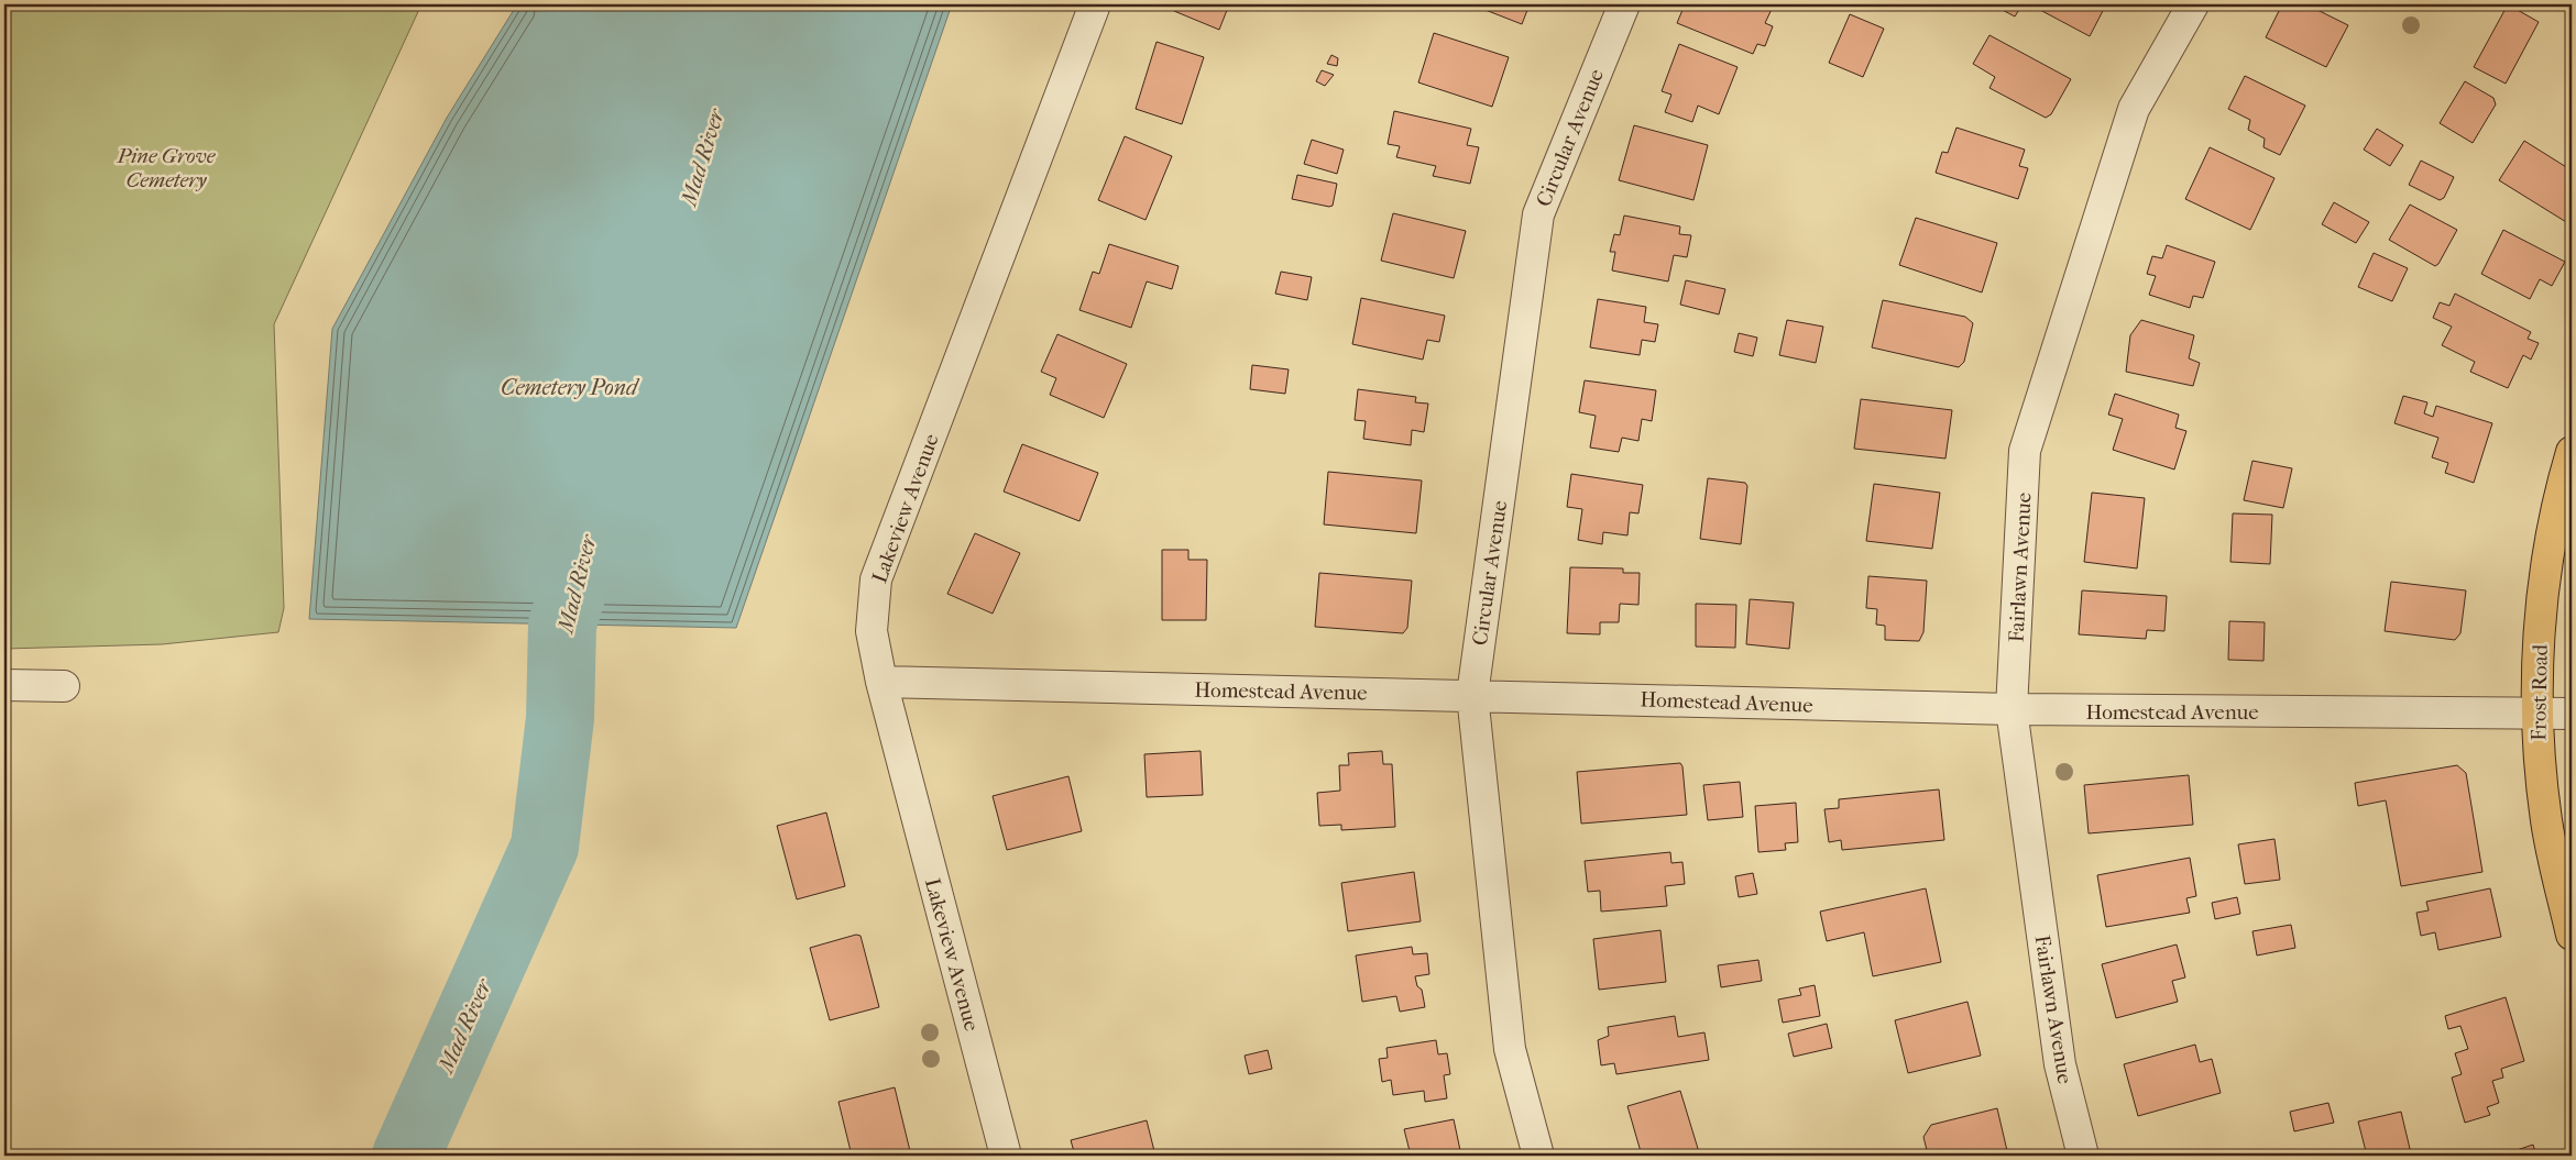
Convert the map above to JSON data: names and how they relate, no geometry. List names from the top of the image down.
{
  "streets": {
    "main road": ["Frost Road"],
    "street": [
      "Circular Avenue",
      "Lakeview Avenue",
      "Fairlawn Avenue",
      "Homestead Avenue"
    ]
  },
  "crossings": [
    ["Circular Avenue", "Homestead Avenue"],
    ["Lakeview Avenue", "Homestead Avenue"],
    ["Fairlawn Avenue", "Homestead Avenue"],
    ["Homestead Avenue", "Frost Road"]
  ],
  "water": ["Mad River", "Cemetery Pond"],
  "parks": ["Pine Grove Cemetery"]
}
